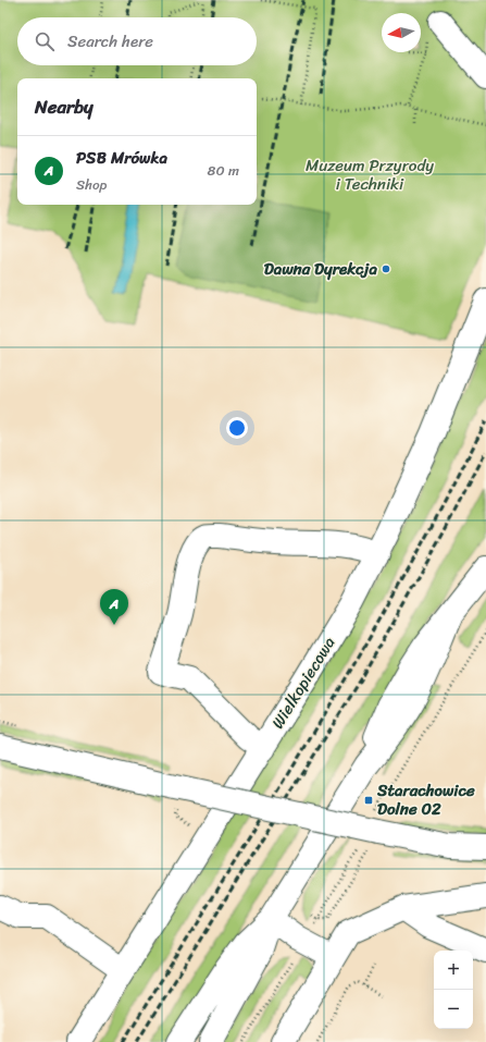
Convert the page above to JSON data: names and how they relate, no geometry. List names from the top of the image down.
{
  "streets": {
    "street": ["Wielkopiecowa"]
  },
  "parks": ["Muzeum Przyrody i Techniki"],
  "places": {
    "other": ["Dawna Dyrekcja"],
    "transit": ["Starachowice Dolne 02"]
  },
  "north": "left",
  "page": {
    "search": "Search here",
    "heading": "Nearby",
    "list": [
      {
        "mark": "A",
        "name": "PSB Mrówka",
        "note": "Shop",
        "value": "80 m"
      }
    ],
    "pins": "A",
    "map_buttons": ["+", "−"]
  }
}
